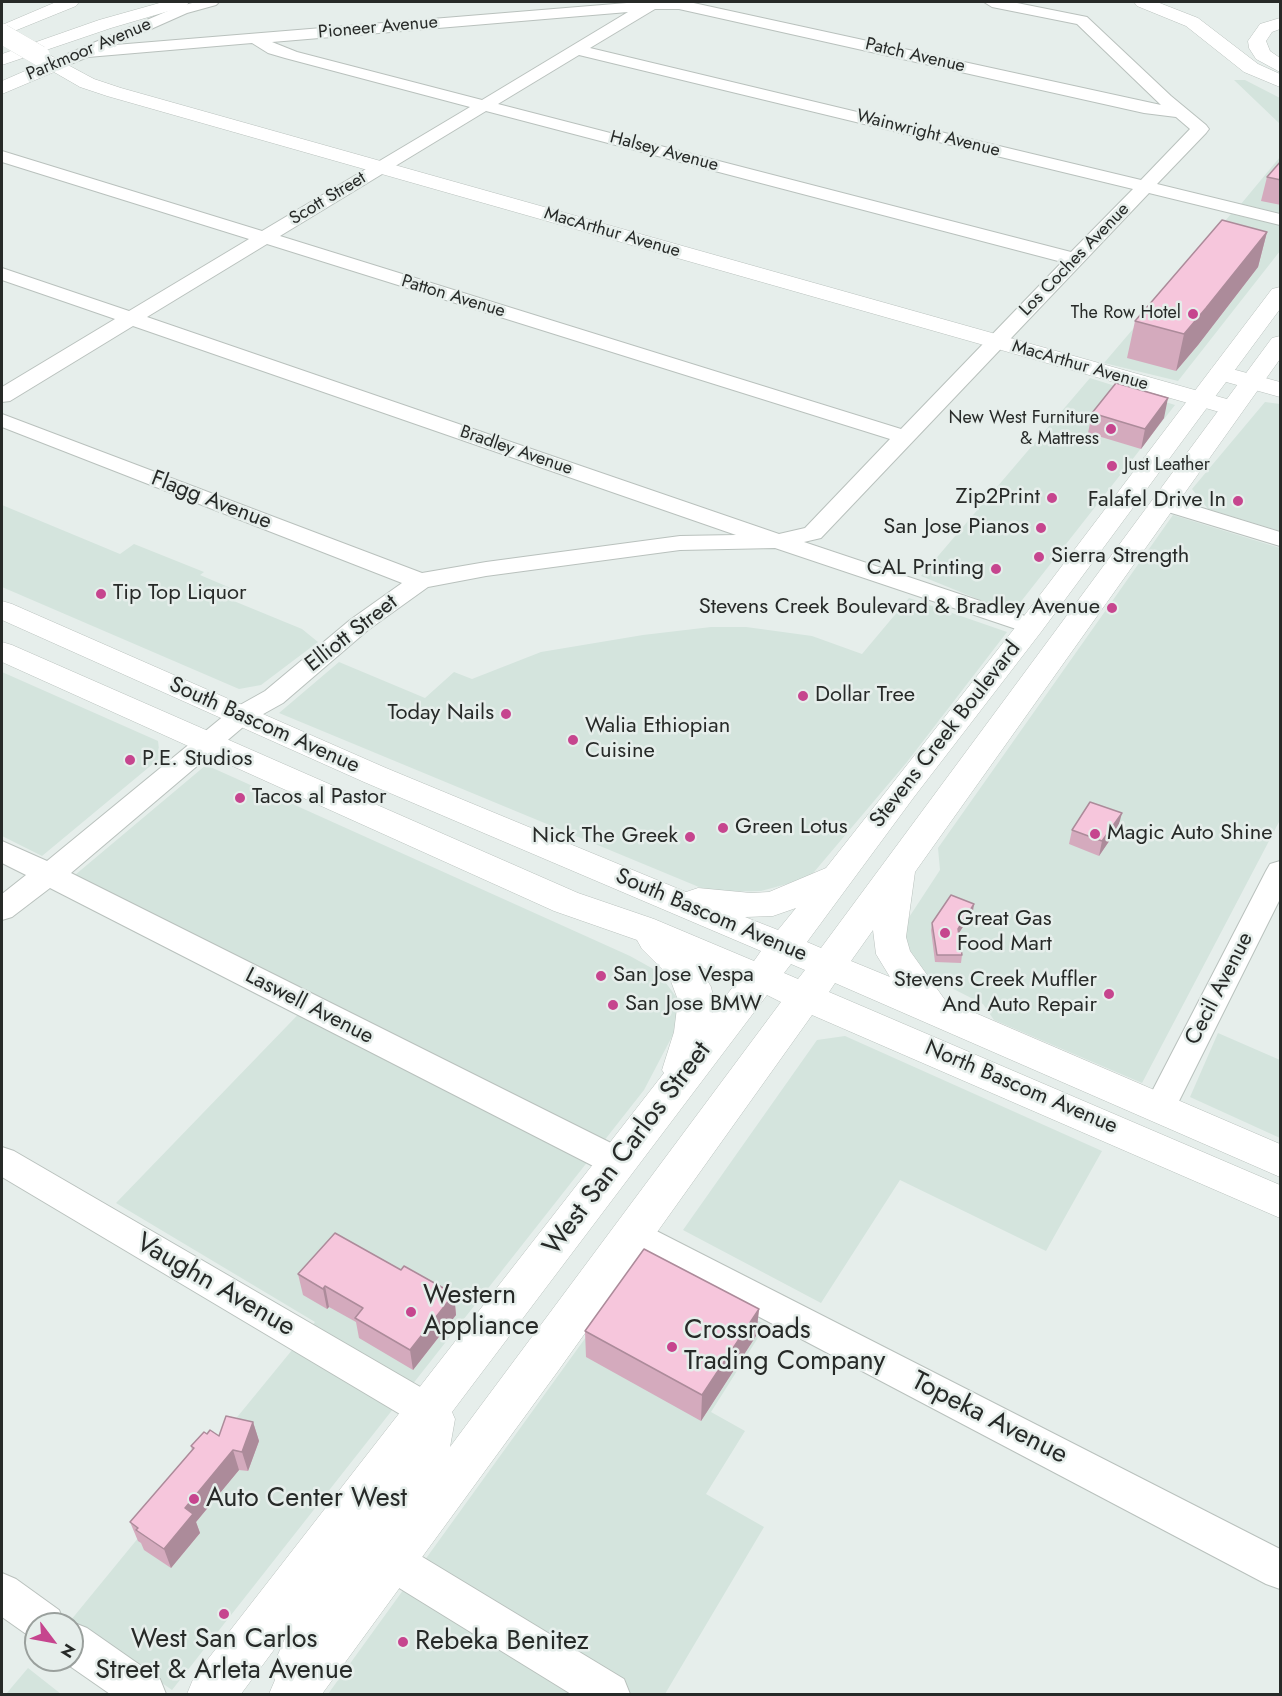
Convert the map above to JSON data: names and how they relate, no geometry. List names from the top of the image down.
{
  "streets": {
    "main road": [
      "Parkmoor Avenue",
      "MacArthur Avenue",
      "South Bascom Avenue",
      "Stevens Creek Boulevard",
      "North Bascom Avenue",
      "West San Carlos Street"
    ],
    "street": [
      "Pioneer Avenue",
      "Patch Avenue",
      "Wainwright Avenue",
      "Halsey Avenue",
      "Scott Street",
      "Los Coches Avenue",
      "Patton Avenue",
      "Bradley Avenue",
      "Flagg Avenue",
      "Elliott Street",
      "Cecil Avenue",
      "Laswell Avenue",
      "Vaughn Avenue",
      "Topeka Avenue"
    ]
  },
  "crossings": [
    ["Pioneer Avenue", "Parkmoor Avenue"],
    ["Pioneer Avenue", "Patch Avenue"],
    ["Pioneer Avenue", "Halsey Avenue"],
    ["Pioneer Avenue", "Scott Street"],
    ["Parkmoor Avenue", "MacArthur Avenue"],
    ["Patch Avenue", "Scott Street"],
    ["Patch Avenue", "Los Coches Avenue"],
    ["Wainwright Avenue", "Scott Street"],
    ["Wainwright Avenue", "Los Coches Avenue"],
    ["Halsey Avenue", "Scott Street"],
    ["Halsey Avenue", "Los Coches Avenue"],
    ["Scott Street", "MacArthur Avenue"],
    ["Scott Street", "Patton Avenue"],
    ["Scott Street", "Bradley Avenue"],
    ["MacArthur Avenue", "Los Coches Avenue"],
    ["MacArthur Avenue", "Stevens Creek Boulevard"],
    ["Los Coches Avenue", "Patton Avenue"],
    ["Los Coches Avenue", "Bradley Avenue"],
    ["Los Coches Avenue", "Elliott Street"],
    ["Bradley Avenue", "Elliott Street"],
    ["Bradley Avenue", "Stevens Creek Boulevard"],
    ["Flagg Avenue", "Elliott Street"],
    ["Elliott Street", "South Bascom Avenue"],
    ["Elliott Street", "Laswell Avenue"],
    ["South Bascom Avenue", "Stevens Creek Boulevard"],
    ["South Bascom Avenue", "North Bascom Avenue"],
    ["South Bascom Avenue", "West San Carlos Street"],
    ["Stevens Creek Boulevard", "North Bascom Avenue"],
    ["Stevens Creek Boulevard", "West San Carlos Street"],
    ["Cecil Avenue", "North Bascom Avenue"],
    ["Laswell Avenue", "West San Carlos Street"],
    ["North Bascom Avenue", "West San Carlos Street"],
    ["West San Carlos Street", "Vaughn Avenue"]
  ],
  "places": [
    "The Row Hotel",
    "New West Furniture & Mattress",
    "Just Leather",
    "Zip2Print",
    "Falafel Drive In",
    "San Jose Pianos",
    "Sierra Strength",
    "CAL Printing",
    "Tip Top Liquor",
    "Stevens Creek Boulevard & Bradley Avenue",
    "Dollar Tree",
    "Today Nails",
    "Walia Ethiopian Cuisine",
    "P.E. Studios",
    "Tacos al Pastor",
    "Green Lotus",
    "Magic Auto Shine",
    "Nick The Greek",
    "Great Gas Food Mart",
    "San Jose Vespa",
    "Stevens Creek Muffler And Auto Repair",
    "San Jose BMW",
    "Western Appliance",
    "Crossroads Trading Company",
    "Auto Center West",
    "West San Carlos Street & Arleta Avenue",
    "Rebeka Benitez"
  ],
  "north": "bottom right"
}
